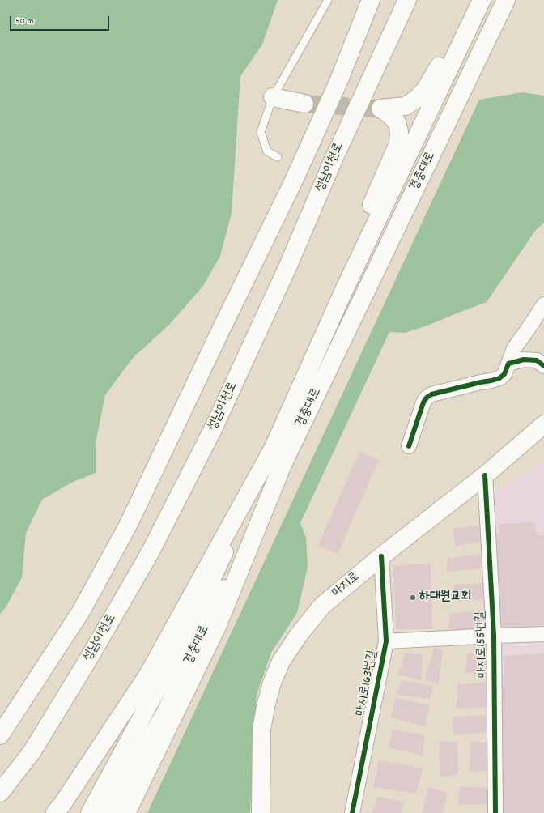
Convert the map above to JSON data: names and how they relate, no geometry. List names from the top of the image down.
{
  "streets": {
    "main road": ["성남이천로", "경충대로", "마지로"],
    "street": ["마지로155번길", "마지로163번길"]
  },
  "crossings": [
    ["마지로", "마지로155번길"],
    ["마지로", "마지로163번길"]
  ],
  "places": ["하대원교회"],
  "scale_bar": "50 m"
}
